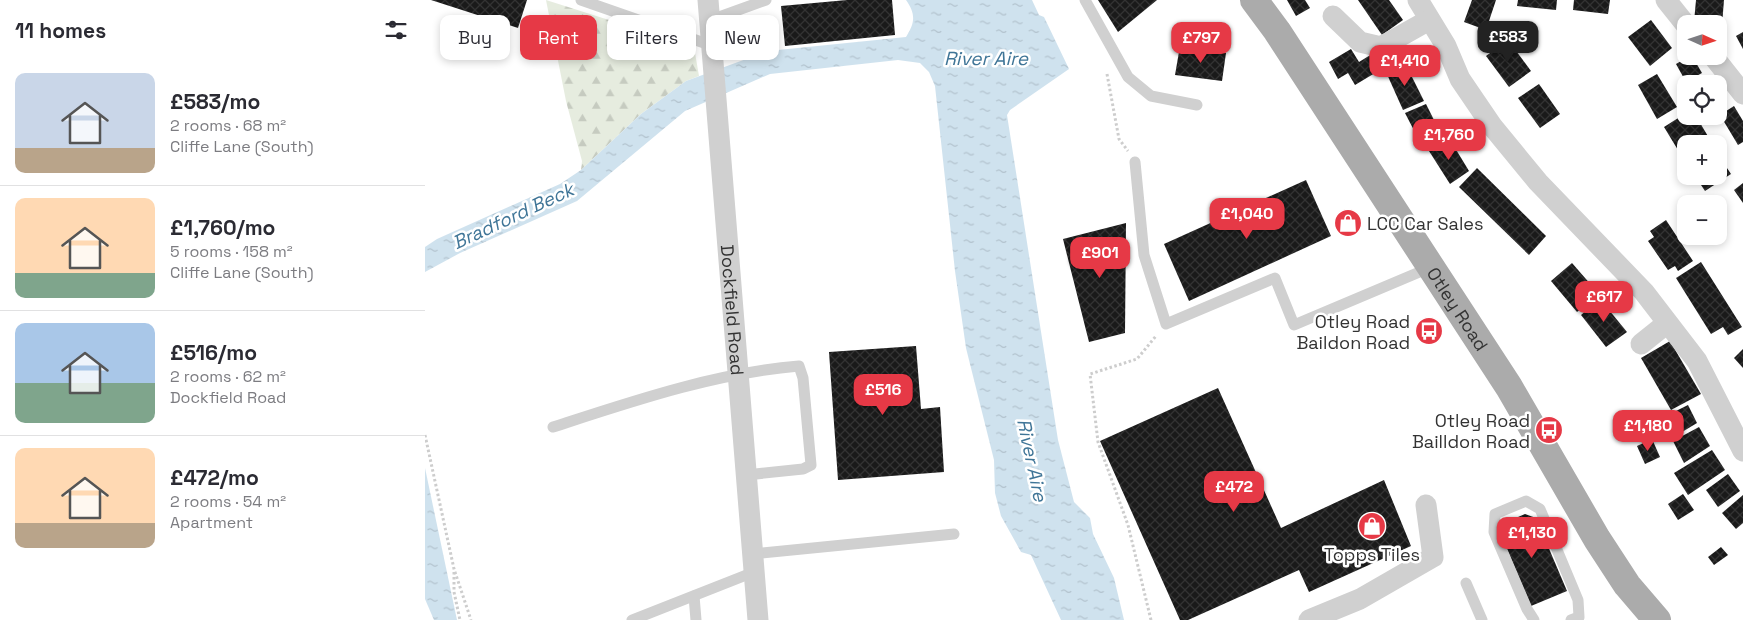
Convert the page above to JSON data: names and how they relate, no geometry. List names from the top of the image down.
{
  "streets": {
    "main road": ["Otley Road"],
    "street": ["Dockfield Road"]
  },
  "water": ["River Aire", "Bradford Beck"],
  "places": {
    "shop": ["LCC Car Sales", "Topps Tiles"],
    "bus stop": ["Otley Road Baildon Road", "Otley Road Bailldon Road"]
  },
  "north": "right",
  "page": {
    "heading": "11 homes",
    "map_buttons": ["+", "−"],
    "chip": [
      "Buy",
      "Rent",
      "Filters",
      "New"
    ],
    "price": [
      "£583",
      "£797",
      "£1,410",
      "£1,760",
      "£1,040",
      "£901",
      "£617",
      "£516",
      "£1,180",
      "£472",
      "£1,130"
    ],
    "list": [
      {
        "name": "£583/mo",
        "note": "2 rooms · 68 m² · Cliffe Lane (South)"
      },
      {
        "name": "£1,760/mo",
        "note": "5 rooms · 158 m² · Cliffe Lane (South)"
      },
      {
        "name": "£516/mo",
        "note": "2 rooms · 62 m² · Dockfield Road"
      },
      {
        "name": "£472/mo",
        "note": "2 rooms · 54 m² · Apartment"
      }
    ]
  }
}
